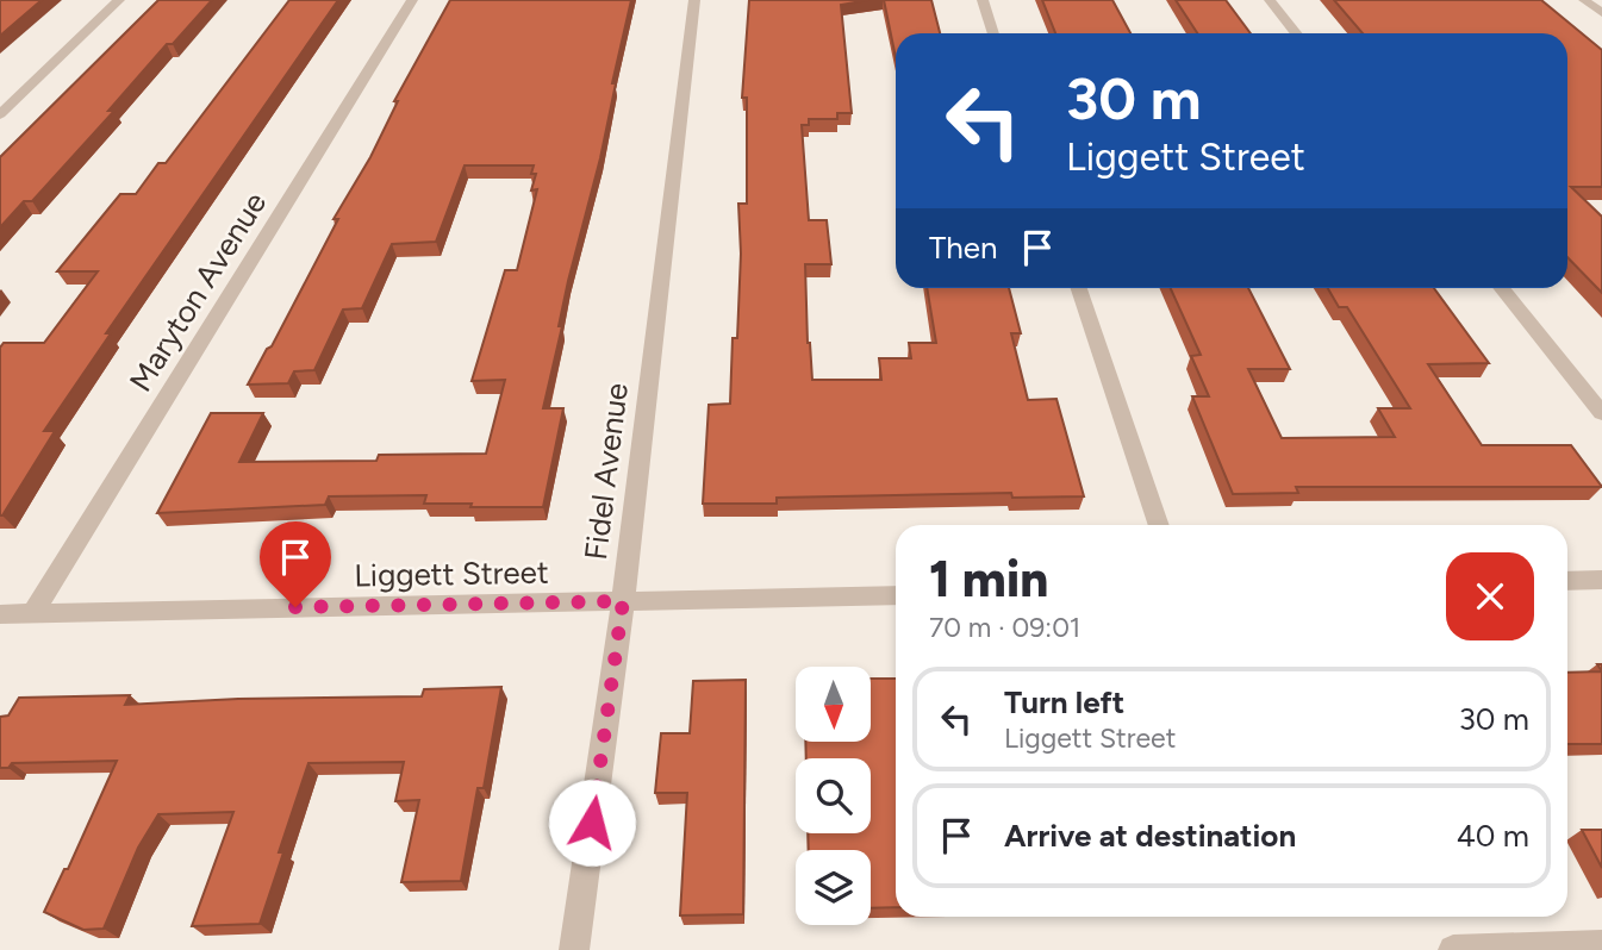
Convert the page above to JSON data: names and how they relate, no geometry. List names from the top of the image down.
{
  "streets": {
    "street": ["Maryton Avenue", "Fidel Avenue", "Liggett Street"]
  },
  "crossings": [
    ["Maryton Avenue", "Liggett Street"],
    ["Fidel Avenue", "Liggett Street"]
  ],
  "north": "bottom",
  "page": {
    "turn": ["30 m", "Liggett Street"],
    "then": "Then",
    "heading": ["1 min", "70 m · 09:01"],
    "list": [
      {
        "name": "Turn left",
        "note": "Liggett Street",
        "value": "30 m"
      },
      {
        "name": "Arrive at destination",
        "value": "40 m"
      }
    ]
  }
}
